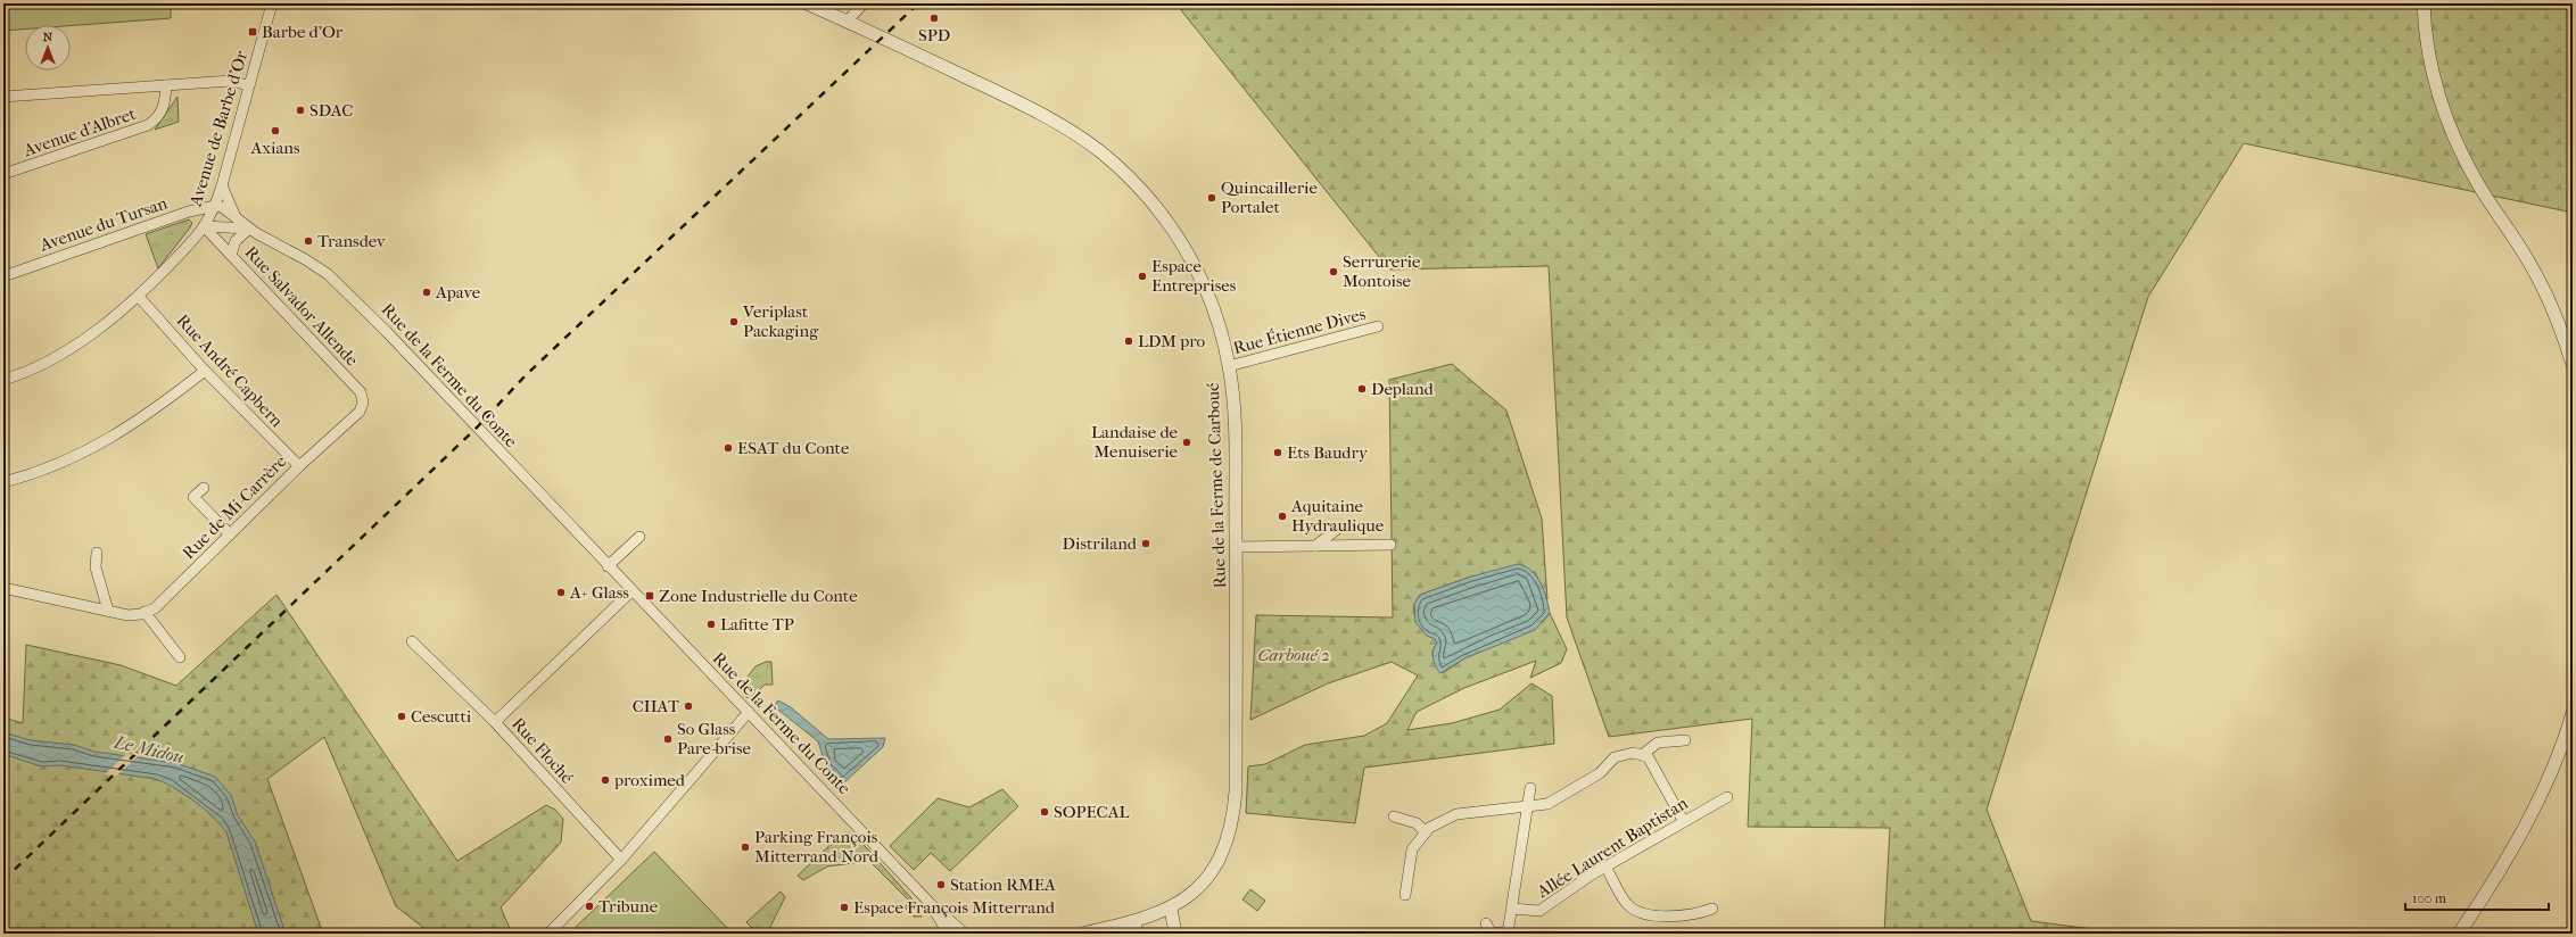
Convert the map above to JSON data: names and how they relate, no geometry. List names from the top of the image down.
{
  "streets": {
    "street": [
      "Avenue de Barbe d'Or",
      "Avenue d'Albret",
      "Avenue du Tursan",
      "Rue Salvador Allende",
      "Rue Étienne Dives",
      "Rue André Capbern",
      "Rue de la Ferme du Conte",
      "Rue de la Ferme de Carboué",
      "Rue de Mi-Carrère",
      "Rue Floché",
      "Allée Laurent Baptistan"
    ]
  },
  "crossings": [
    ["Avenue de Barbe d'Or", "Avenue du Tursan"],
    ["Avenue de Barbe d'Or", "Rue Salvador Allende"],
    ["Avenue de Barbe d'Or", "Rue André Capbern"],
    ["Avenue de Barbe d'Or", "Rue de la Ferme du Conte"],
    ["Avenue du Tursan", "Rue de la Ferme du Conte"],
    ["Rue Salvador Allende", "Rue de la Ferme du Conte"],
    ["Rue Salvador Allende", "Rue de Mi-Carrère"],
    ["Rue Étienne Dives", "Rue de la Ferme de Carboué"],
    ["Rue André Capbern", "Rue de Mi-Carrère"],
    ["Rue de la Ferme du Conte", "Rue Floché"]
  ],
  "water": ["Le Midou"],
  "parks": ["Carboué 2"],
  "places": {
    "other": [
      "SPD",
      "SDAC",
      "Axians",
      "Quincaillerie Portalet",
      "Transdev",
      "Serrurerie Montoise",
      "Espace Entreprises",
      "Apave",
      "Veriplast Packaging",
      "LDM pro",
      "Depland",
      "Landaise de Menuiserie",
      "ESAT du Conte",
      "Ets Baudry",
      "Aquitaine Hydraulique",
      "Distriland",
      "A+ Glass",
      "Lafitte TP",
      "CIIAT",
      "Cescutti",
      "So Glass Pare-brise",
      "proximed",
      "SOPECAL",
      "Parking François Mitterrand Nord",
      "Station RMEA",
      "Tribune",
      "Espace François Mitterrand"
    ],
    "transit": ["Barbe d'Or", "Zone Industrielle du Conte"]
  },
  "scale_bar": "100 m",
  "north": "top"
}
